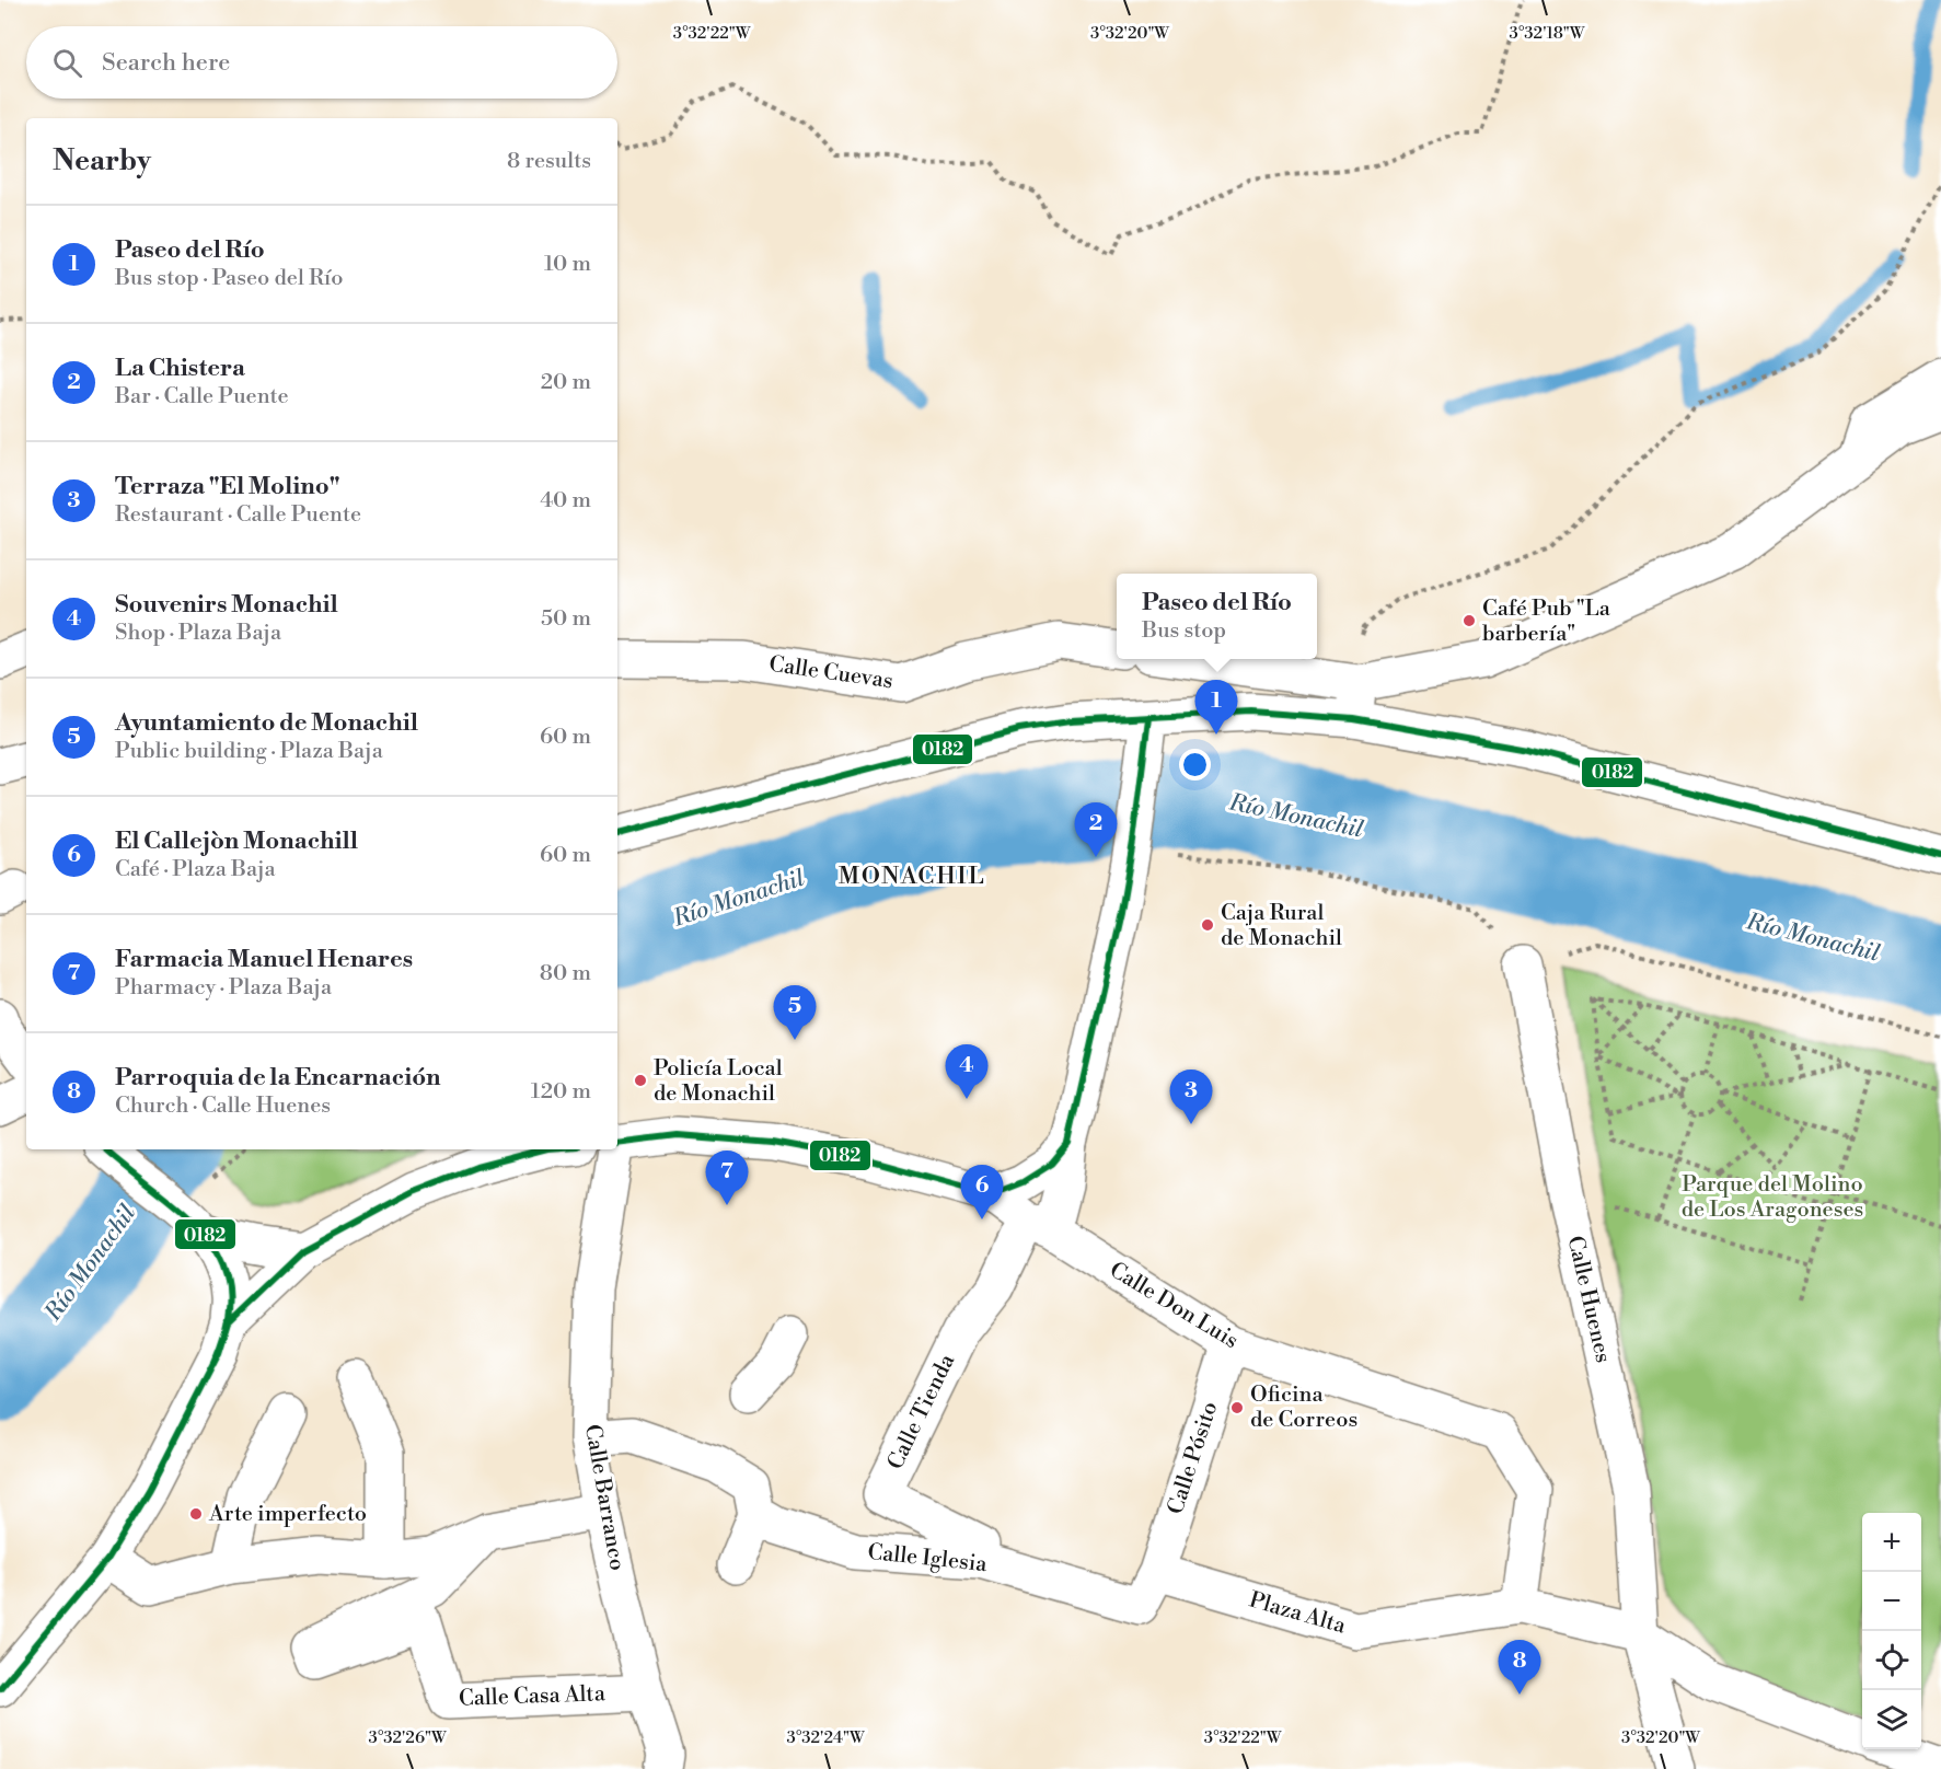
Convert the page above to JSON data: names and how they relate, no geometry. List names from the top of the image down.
{
  "streets": {
    "street": [
      "Calle Cuevas",
      "Calle Huenes",
      "Calle Don Luis",
      "Calle Tienda",
      "Calle Pósito",
      "Calle Barranco",
      "Calle Iglesia",
      "Plaza Alta",
      "Calle Casa Alta"
    ]
  },
  "crossings": [
    ["Calle Don Luis", "Calle Tienda"],
    ["Calle Don Luis", "Calle Pósito"],
    ["Calle Don Luis", "Plaza Alta"],
    ["Calle Tienda", "Calle Iglesia"],
    ["Calle Pósito", "Calle Iglesia"],
    ["Calle Pósito", "Plaza Alta"],
    ["Calle Barranco", "Calle Casa Alta"],
    ["Calle Iglesia", "Plaza Alta"]
  ],
  "districts": ["MONACHIL"],
  "water": ["Río Monachil"],
  "parks": ["Parque del Molino de Los Aragoneses"],
  "places": [
    "Café Pub \"La barbería\"",
    "Caja Rural de Monachil",
    "Policía Local de Monachil",
    "Oficina de Correos",
    "Arte imperfecto"
  ],
  "lines": ["transit line 0182"],
  "page": {
    "search": "Search here",
    "heading": ["Nearby", "8 results"],
    "list": [
      {
        "mark": "1",
        "name": "Paseo del Río",
        "note": "Bus stop · Paseo del Río",
        "value": "10 m"
      },
      {
        "mark": "2",
        "name": "La Chistera",
        "note": "Bar · Calle Puente",
        "value": "20 m"
      },
      {
        "mark": "3",
        "name": "Terraza \"El Molino\"",
        "note": "Restaurant · Calle Puente",
        "value": "40 m"
      },
      {
        "mark": "4",
        "name": "Souvenirs Monachil",
        "note": "Shop · Plaza Baja",
        "value": "50 m"
      },
      {
        "mark": "5",
        "name": "Ayuntamiento de Monachil",
        "note": "Public building · Plaza Baja",
        "value": "60 m"
      },
      {
        "mark": "6",
        "name": "El Callejòn Monachill",
        "note": "Café · Plaza Baja",
        "value": "60 m"
      },
      {
        "mark": "7",
        "name": "Farmacia Manuel Henares",
        "note": "Pharmacy · Plaza Baja",
        "value": "80 m"
      },
      {
        "mark": "8",
        "name": "Parroquia de la Encarnación",
        "note": "Church · Calle Huenes",
        "value": "120 m"
      }
    ],
    "popup": ["Paseo del Río", "Bus stop"],
    "pins": [
      "1",
      "2",
      "5",
      "4",
      "3",
      "7",
      "6",
      "8"
    ],
    "map_buttons": ["+", "−"]
  },
  "coordinates": [
    "3°32'22\"W",
    "3°32'20\"W",
    "3°32'18\"W",
    "3°32'26\"W",
    "3°32'24\"W"
  ]
}
